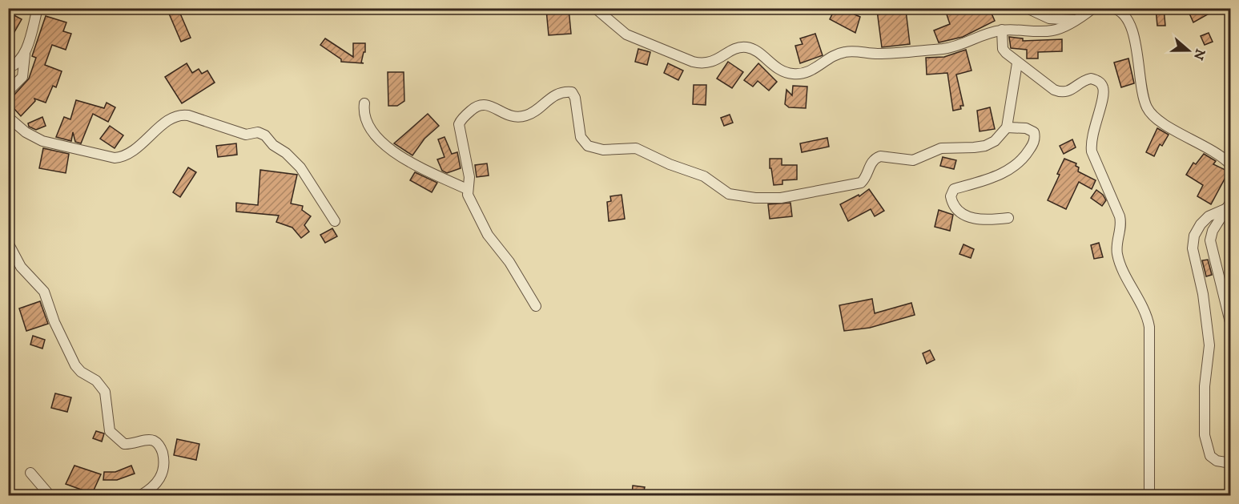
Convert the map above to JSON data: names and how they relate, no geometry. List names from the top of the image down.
{
  "north": "right"
}
